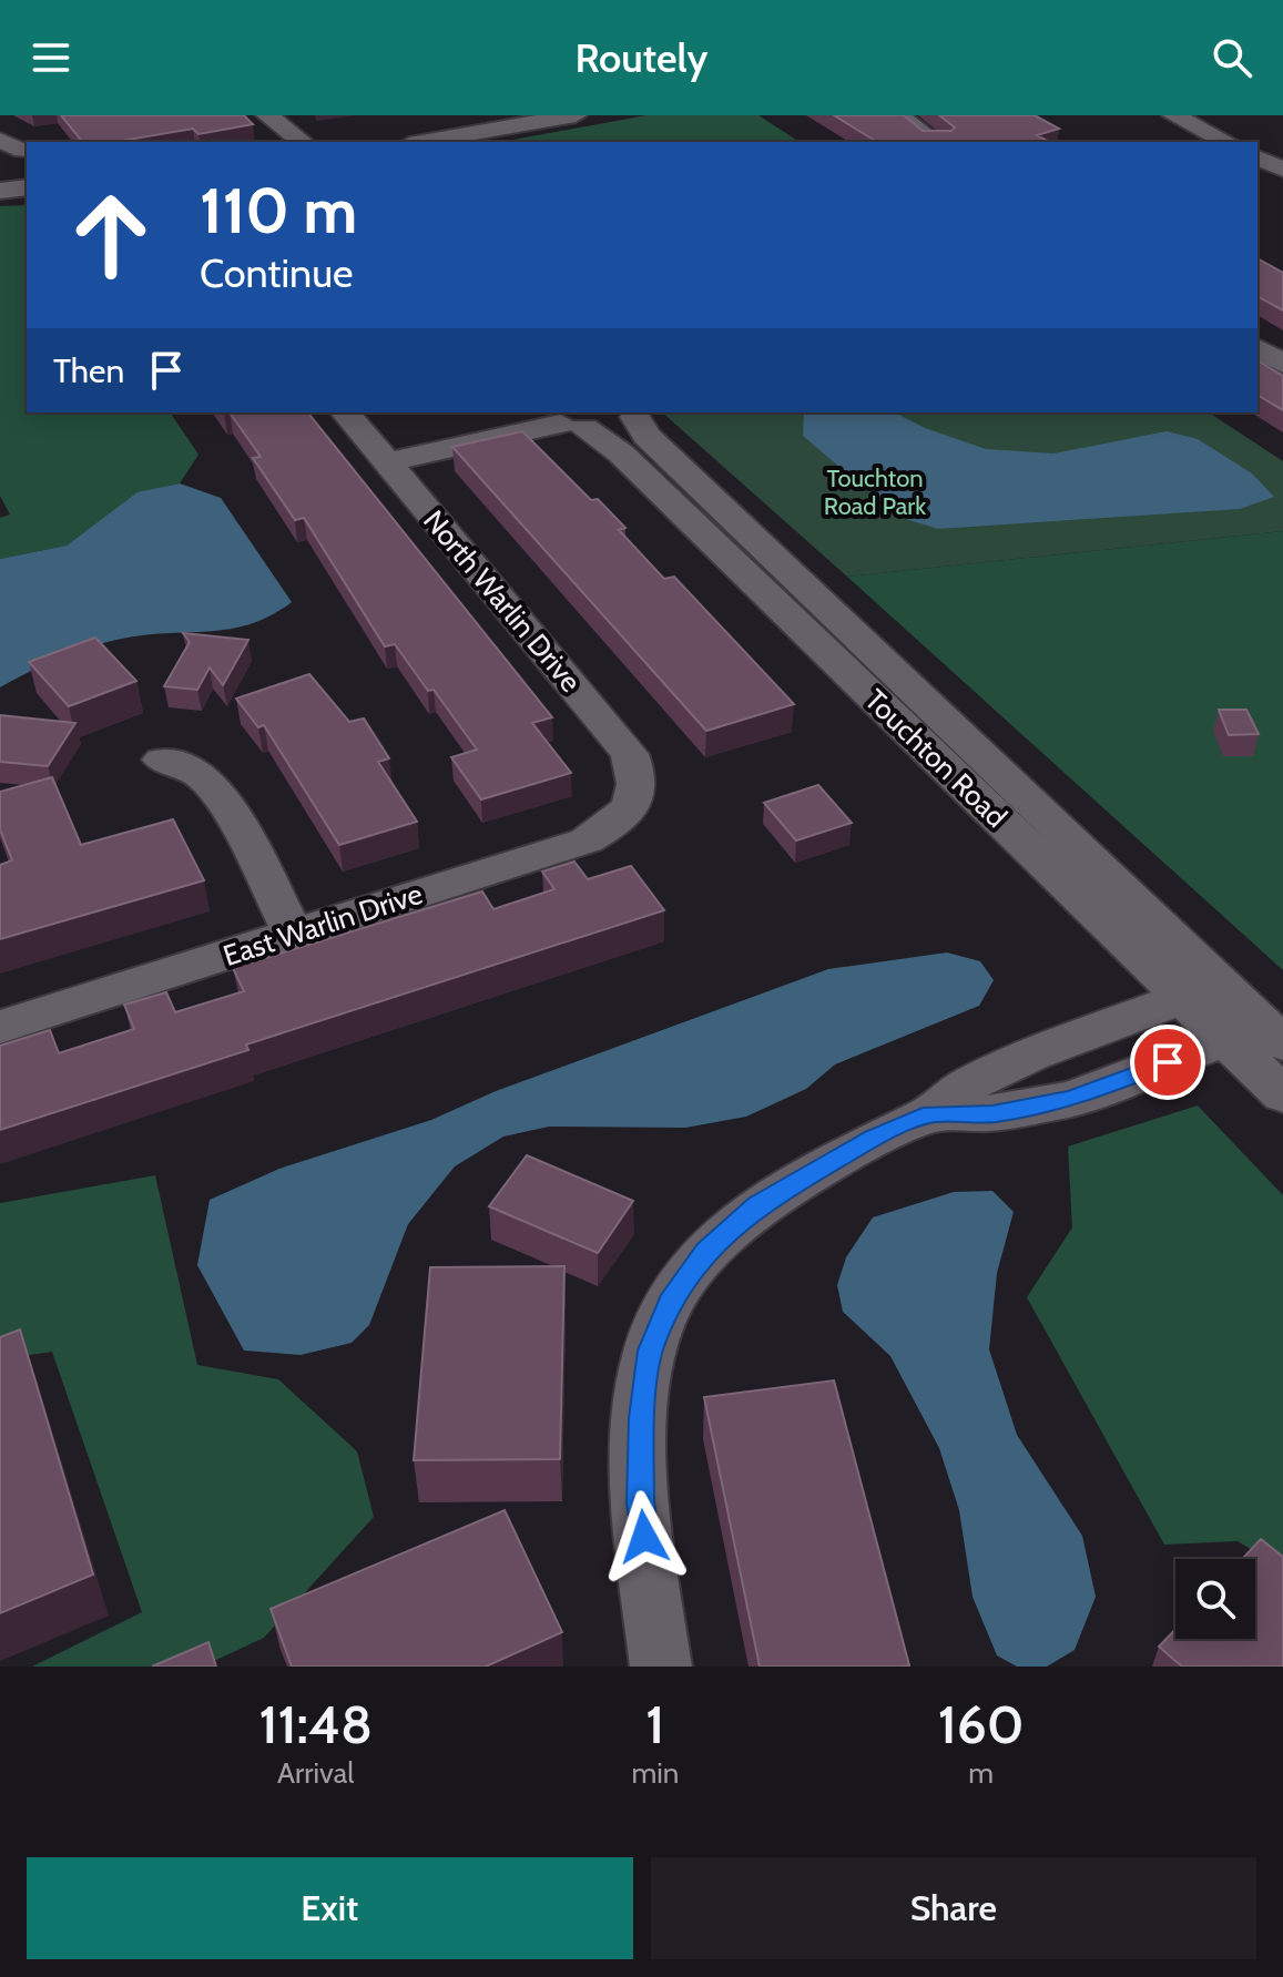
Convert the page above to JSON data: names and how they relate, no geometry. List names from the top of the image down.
{
  "streets": {
    "street": ["North Warlin Drive", "Touchton Road", "East Warlin Drive"]
  },
  "crossings": [
    ["North Warlin Drive", "East Warlin Drive"]
  ],
  "parks": ["Touchton Road Park"],
  "page": {
    "header": "Routely",
    "turn": ["110 m", "Continue"],
    "then": "Then",
    "eta": [
      "11:48",
      "Arrival",
      "1",
      "min",
      "160",
      "m"
    ],
    "buttons": ["Exit", "Share"]
  }
}
